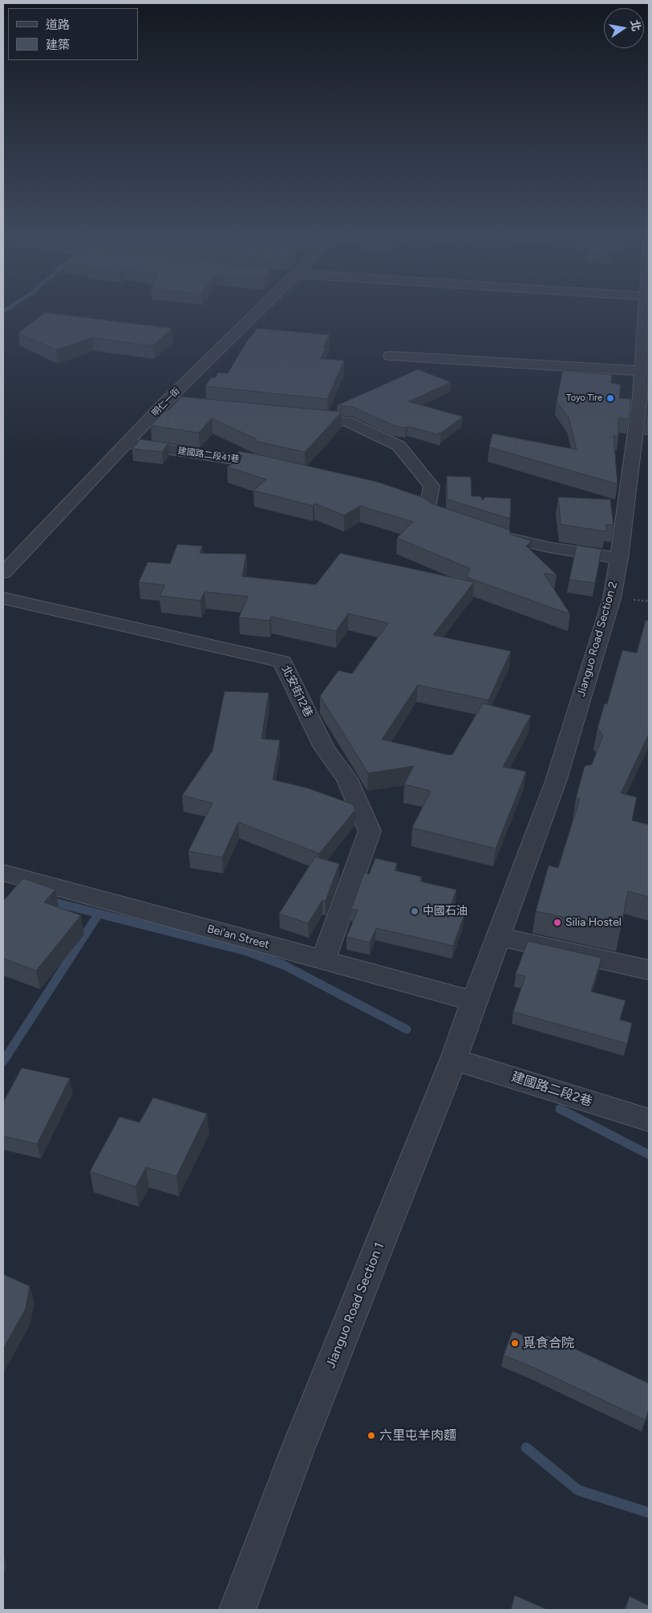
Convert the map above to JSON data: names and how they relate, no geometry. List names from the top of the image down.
{
  "streets": {
    "street": [
      "明仁一街",
      "建國路二段41巷",
      "Jianguo Road Section 2",
      "北安街12巷",
      "Bei’an Street",
      "建國路二段2巷",
      "Jianguo Road Section 1"
    ]
  },
  "crossings": [
    ["明仁一街", "建國路二段41巷"],
    ["Jianguo Road Section 2", "Bei’an Street"],
    ["Jianguo Road Section 2", "Jianguo Road Section 1"],
    ["北安街12巷", "Bei’an Street"],
    ["Bei’an Street", "Jianguo Road Section 1"],
    ["建國路二段2巷", "Jianguo Road Section 1"]
  ],
  "places": [
    "Toyo Tire",
    "中國石油",
    "Silia Hostel",
    "覓食合院",
    "六里屯羊肉麵"
  ],
  "legend": ["道路", "建築"],
  "north": "right"
}
